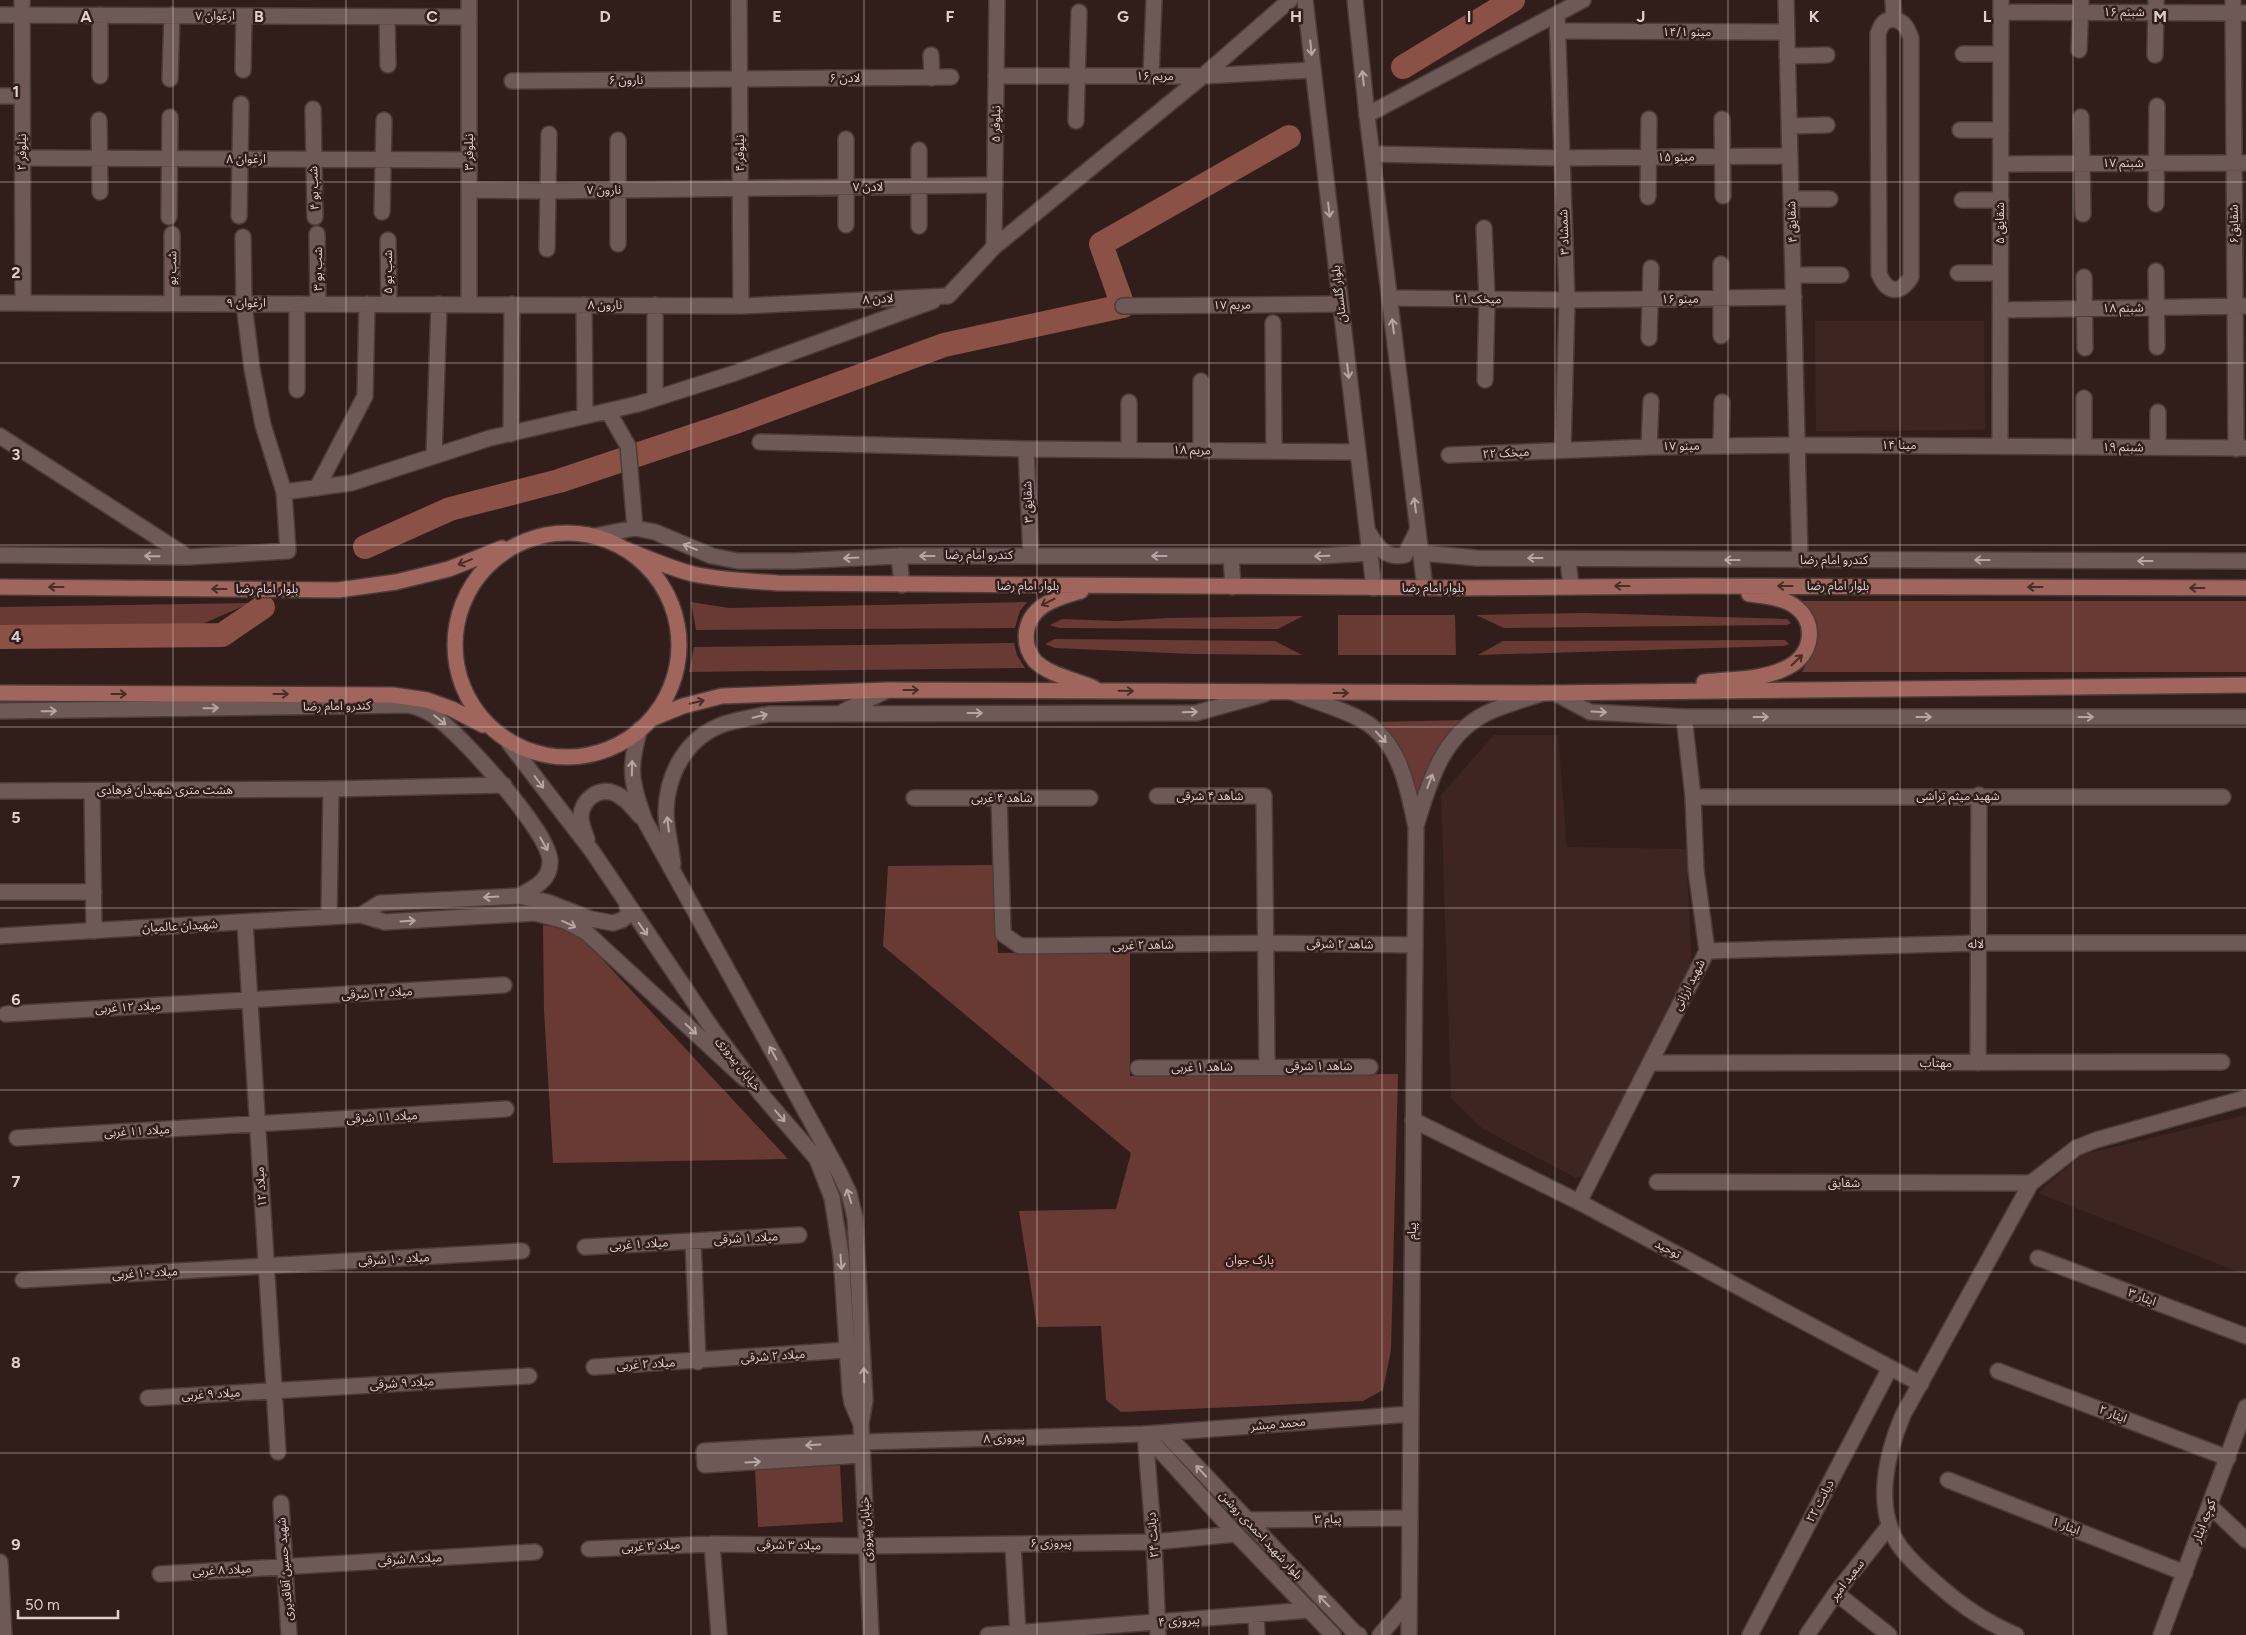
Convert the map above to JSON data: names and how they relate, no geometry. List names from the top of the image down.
{
  "streets": {
    "main road": ["بلوار امام رضا"],
    "street": [
      "شبنم ۱۶",
      "ارغوان ۷",
      "مینو ۱۴/۱",
      "مریم ۱۶",
      "لادن ۶",
      "نارون ۶",
      "نیلوفر ۵",
      "نیلوفر ۲",
      "نیلوفر ۳",
      "نیلوفر ۴",
      "مینو ۱۵",
      "ارغوان ۸",
      "شبنم ۱۷",
      "لادن ۷",
      "شب بو ۴",
      "نارون ۷",
      "شقایق ۴",
      "شقایق ۵",
      "شقایق۶",
      "شمشاد ۳",
      "شب بو",
      "شب بو ۳",
      "شب بو ۵",
      "بلوار گلستان",
      "لادن ۸",
      "میخک ۲۱",
      "مینو ۱۶",
      "ارغوان ۹",
      "نارون ۸",
      "مریم ۱۷",
      "شبنم ۱۸",
      "مینا ۱۴",
      "مینو ۱۷",
      "شبنم ۱۹",
      "مریم ۱۸",
      "میخک ۲۲",
      "شقایق ۳",
      "کندرو امام رضا",
      "هشت متری شهیدان فرهادی",
      "شاهد ۴ شرقی",
      "شهید میثم تراشی",
      "شاهد ۴ غربی",
      "شهیدان عالمیان",
      "شاهد ۲ شرقی",
      "لاله",
      "شاهد ۲ غربی",
      "شهید ارزانی",
      "میلاد ۱۲ شرقی",
      "میلاد ۱۲ غربی",
      "مهتاب",
      "خیابان پیروزی",
      "شاهد ۱ شرقی",
      "شاهد ۱ غربی",
      "میلاد ۱۱ شرقی",
      "میلاد ۱۱ غربی",
      "شقایق",
      "میلاد ۱۲",
      "پیام",
      "میلاد ۱ شرقی",
      "میلاد ۱ غربی",
      "توحید",
      "میلاد ۱۰ شرقی",
      "میلاد ۱۰ غربی",
      "ایثار ۳",
      "میلاد ۲ شرقی",
      "میلاد ۲ غربی",
      "میلاد ۹ شرقی",
      "میلاد ۹ غربی",
      "ایثار ۲",
      "محمد مبشر",
      "پیروزی ۸",
      "دیانت ۲۲",
      "پیام ۳",
      "کوچه ایثار",
      "ایثار ۱",
      "دیانت ۲۴",
      "بلوار شهید احمدی روشن",
      "پیروزی ۶",
      "میلاد ۳ شرقی",
      "میلاد ۳ غربی",
      "میلاد ۸ شرقی",
      "شهید حسین آقاقدیری",
      "میلاد ۸ غربی",
      "سعید امیر",
      "پیروزی ۴"
    ]
  },
  "crossings": [
    ["شبنم ۱۶", "شقایق ۵"],
    ["شبنم ۱۶", "شقایق۶"],
    ["ارغوان ۷", "نیلوفر ۲"],
    ["ارغوان ۷", "نیلوفر ۳"],
    ["مینو ۱۴/۱", "شقایق ۴"],
    ["مینو ۱۴/۱", "شمشاد ۳"],
    ["مریم ۱۶", "نیلوفر ۵"],
    ["مریم ۱۶", "بلوار گلستان"],
    ["لادن ۶", "نارون ۶"],
    ["لادن ۶", "نیلوفر ۴"],
    ["نارون ۶", "نیلوفر ۴"],
    ["نیلوفر ۵", "لادن ۷"],
    ["نیلوفر ۲", "ارغوان ۸"],
    ["نیلوفر ۲", "ارغوان ۹"],
    ["نیلوفر ۳", "ارغوان ۸"],
    ["نیلوفر ۳", "نارون ۷"],
    ["نیلوفر ۳", "ارغوان ۹"],
    ["نیلوفر ۳", "نارون ۸"],
    ["نیلوفر ۴", "لادن ۷"],
    ["نیلوفر ۴", "نارون ۷"],
    ["نیلوفر ۴", "لادن ۸"],
    ["نیلوفر ۴", "نارون ۸"],
    ["مینو ۱۵", "شقایق ۴"],
    ["مینو ۱۵", "شمشاد ۳"],
    ["ارغوان ۸", "شب بو ۴"],
    ["شبنم ۱۷", "شقایق ۵"],
    ["شبنم ۱۷", "شقایق۶"],
    ["لادن ۷", "نارون ۷"],
    ["شقایق ۴", "مینو ۱۶"],
    ["شقایق ۴", "مینا ۱۴"],
    ["شقایق ۴", "مینو ۱۷"],
    ["شقایق ۴", "کندرو امام رضا"],
    ["شقایق ۵", "شبنم ۱۸"],
    ["شقایق ۵", "مینا ۱۴"],
    ["شقایق ۵", "شبنم ۱۹"],
    ["شقایق۶", "شبنم ۱۸"],
    ["شقایق۶", "شبنم ۱۹"],
    ["شمشاد ۳", "میخک ۲۱"],
    ["شمشاد ۳", "مینو ۱۶"],
    ["شمشاد ۳", "مینو ۱۷"],
    ["شمشاد ۳", "میخک ۲۲"],
    ["شب بو", "ارغوان ۹"],
    ["شب بو ۳", "ارغوان ۹"],
    ["شب بو ۵", "ارغوان ۹"],
    ["بلوار گلستان", "مریم ۱۷"],
    ["بلوار گلستان", "مریم ۱۸"],
    ["بلوار گلستان", "کندرو امام رضا"],
    ["بلوار گلستان", "بلوار امام رضا"],
    ["لادن ۸", "نارون ۸"],
    ["میخک ۲۱", "مینو ۱۶"],
    ["ارغوان ۹", "نارون ۸"],
    ["مینا ۱۴", "مینو ۱۷"],
    ["مینا ۱۴", "شبنم ۱۹"],
    ["مینو ۱۷", "میخک ۲۲"],
    ["مریم ۱۸", "شقایق ۳"],
    ["شقایق ۳", "کندرو امام رضا"],
    ["کندرو امام رضا", "هشت متری شهیدان فرهادی"],
    ["شاهد ۴ شرقی", "شاهد ۲ شرقی"],
    ["شاهد ۴ شرقی", "شاهد ۲ غربی"],
    ["شهید میثم تراشی", "شهید ارزانی"],
    ["شاهد ۴ غربی", "شاهد ۲ غربی"],
    ["شهیدان عالمیان", "میلاد ۱۲"],
    ["شاهد ۲ شرقی", "شاهد ۲ غربی"],
    ["شاهد ۲ شرقی", "پیام"],
    ["لاله", "شهید ارزانی"],
    ["شهید ارزانی", "مهتاب"],
    ["شهید ارزانی", "توحید"],
    ["میلاد ۱۲ شرقی", "میلاد ۱۲ غربی"],
    ["میلاد ۱۲ شرقی", "میلاد ۱۲"],
    ["میلاد ۱۲ غربی", "میلاد ۱۲"],
    ["خیابان پیروزی", "میلاد ۲ شرقی"],
    ["خیابان پیروزی", "پیروزی ۸"],
    ["خیابان پیروزی", "پیروزی ۶"],
    ["خیابان پیروزی", "میلاد ۳ شرقی"],
    ["شاهد ۱ شرقی", "شاهد ۱ غربی"],
    ["میلاد ۱۱ شرقی", "میلاد ۱۱ غربی"],
    ["میلاد ۱۱ شرقی", "میلاد ۱۲"],
    ["میلاد ۱۱ غربی", "میلاد ۱۲"],
    ["میلاد ۱۲", "میلاد ۱۰ شرقی"],
    ["میلاد ۱۲", "میلاد ۱۰ غربی"],
    ["میلاد ۱۲", "میلاد ۹ شرقی"],
    ["میلاد ۱۲", "میلاد ۹ غربی"],
    ["پیام", "توحید"],
    ["پیام", "محمد مبشر"],
    ["پیام", "پیام ۳"],
    ["میلاد ۱ شرقی", "میلاد ۱ غربی"],
    ["توحید", "دیانت ۲۲"],
    ["میلاد ۱۰ شرقی", "میلاد ۱۰ غربی"],
    ["میلاد ۲ شرقی", "میلاد ۲ غربی"],
    ["میلاد ۹ شرقی", "میلاد ۹ غربی"],
    ["ایثار ۲", "کوچه ایثار"],
    ["محمد مبشر", "پیروزی ۸"],
    ["محمد مبشر", "دیانت ۲۴"],
    ["محمد مبشر", "بلوار شهید احمدی روشن"],
    ["پیروزی ۸", "دیانت ۲۴"],
    ["پیروزی ۸", "بلوار شهید احمدی روشن"],
    ["پیام ۳", "بلوار شهید احمدی روشن"],
    ["کوچه ایثار", "ایثار ۱"],
    ["دیانت ۲۴", "بلوار شهید احمدی روشن"],
    ["دیانت ۲۴", "پیروزی ۶"],
    ["دیانت ۲۴", "پیروزی ۴"],
    ["بلوار شهید احمدی روشن", "پیروزی ۶"],
    ["بلوار شهید احمدی روشن", "پیروزی ۴"],
    ["پیروزی ۶", "میلاد ۳ شرقی"],
    ["میلاد ۳ شرقی", "میلاد ۳ غربی"],
    ["میلاد ۸ شرقی", "شهید حسین آقاقدیری"],
    ["میلاد ۸ شرقی", "میلاد ۸ غربی"],
    ["شهید حسین آقاقدیری", "میلاد ۸ غربی"]
  ],
  "parks": ["پارک جوان"],
  "scale_bar": "50 m",
  "grid": {
    "columns": [
      "A",
      "B",
      "C",
      "D",
      "E",
      "F",
      "G",
      "H",
      "I",
      "J",
      "K",
      "L",
      "M"
    ],
    "rows": [
      "1",
      "2",
      "3",
      "4",
      "5",
      "6",
      "7",
      "8",
      "9"
    ]
  }
}
